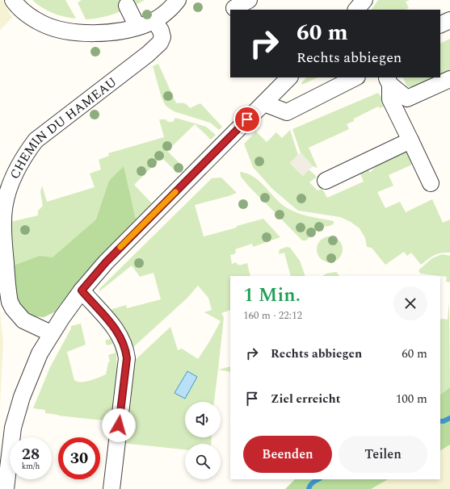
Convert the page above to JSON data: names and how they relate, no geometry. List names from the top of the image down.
{
  "streets": {
    "street": ["CHEMIN DU HAMEAU"]
  },
  "page": {
    "turn": ["60 m", "Rechts abbiegen"],
    "heading": ["1 Min.", "160 m · 22:12"],
    "list": [
      {
        "name": "Rechts abbiegen",
        "value": "60 m"
      },
      {
        "name": "Ziel erreicht",
        "value": "100 m"
      }
    ],
    "buttons": ["Beenden", "Teilen"],
    "speed": "28 km/h",
    "limit": "30"
  }
}
